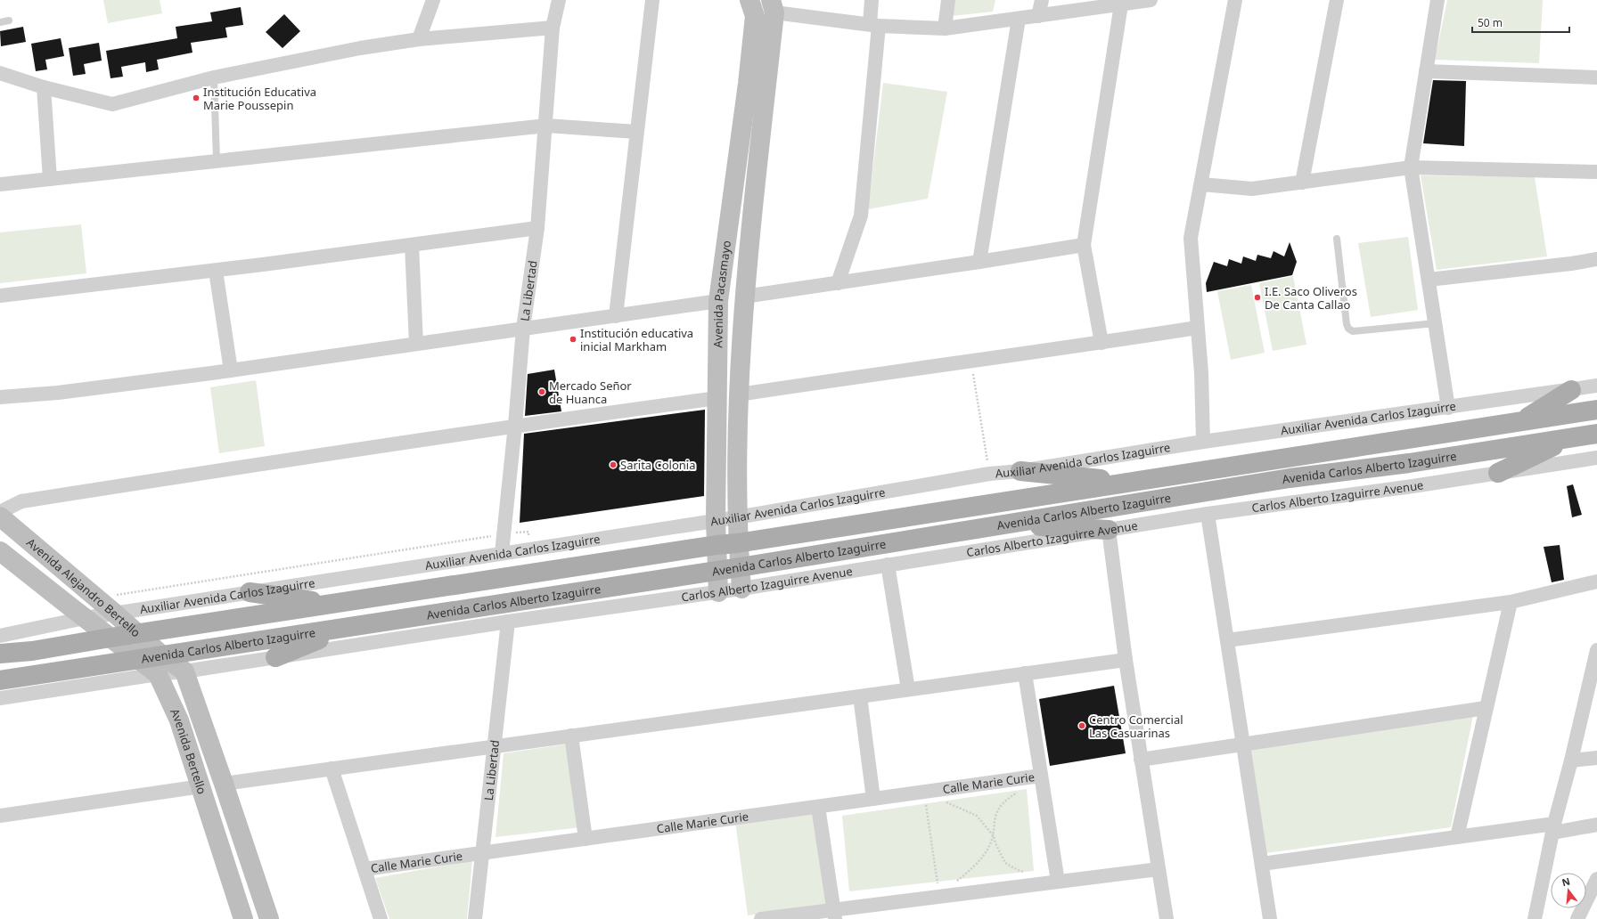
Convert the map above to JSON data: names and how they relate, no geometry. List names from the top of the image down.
{
  "streets": {
    "main road": [
      "Avenida Pacasmayo",
      "Avenida Carlos Alberto Izaguirre",
      "Avenida Alejandro Bertello",
      "Avenida Bertello"
    ],
    "street": [
      "La Libertad",
      "Auxiliar Avenida Carlos Izaguirre",
      "Carlos Alberto Izaguirre Avenue",
      "Calle Marie Curie"
    ]
  },
  "crossings": [
    ["La Libertad", "Auxiliar Avenida Carlos Izaguirre"],
    ["La Libertad", "Carlos Alberto Izaguirre Avenue"],
    ["La Libertad", "Calle Marie Curie"],
    ["Avenida Pacasmayo", "Auxiliar Avenida Carlos Izaguirre"],
    ["Avenida Pacasmayo", "Avenida Carlos Alberto Izaguirre"],
    ["Avenida Pacasmayo", "Carlos Alberto Izaguirre Avenue"],
    ["Auxiliar Avenida Carlos Izaguirre", "Avenida Alejandro Bertello"],
    ["Avenida Carlos Alberto Izaguirre", "Avenida Alejandro Bertello"],
    ["Avenida Carlos Alberto Izaguirre", "Avenida Bertello"],
    ["Avenida Alejandro Bertello", "Avenida Bertello"]
  ],
  "places": [
    "Institución Educativa Marie Poussepin",
    "I.E. Saco Oliveros De Canta Callao",
    "Institución educativa inicial Markham",
    "Mercado Señor de Huanca",
    "Sarita Colonia",
    "Centro Comercial Las Casuarinas"
  ],
  "scale_bar": "50 m",
  "north": "top"
}
